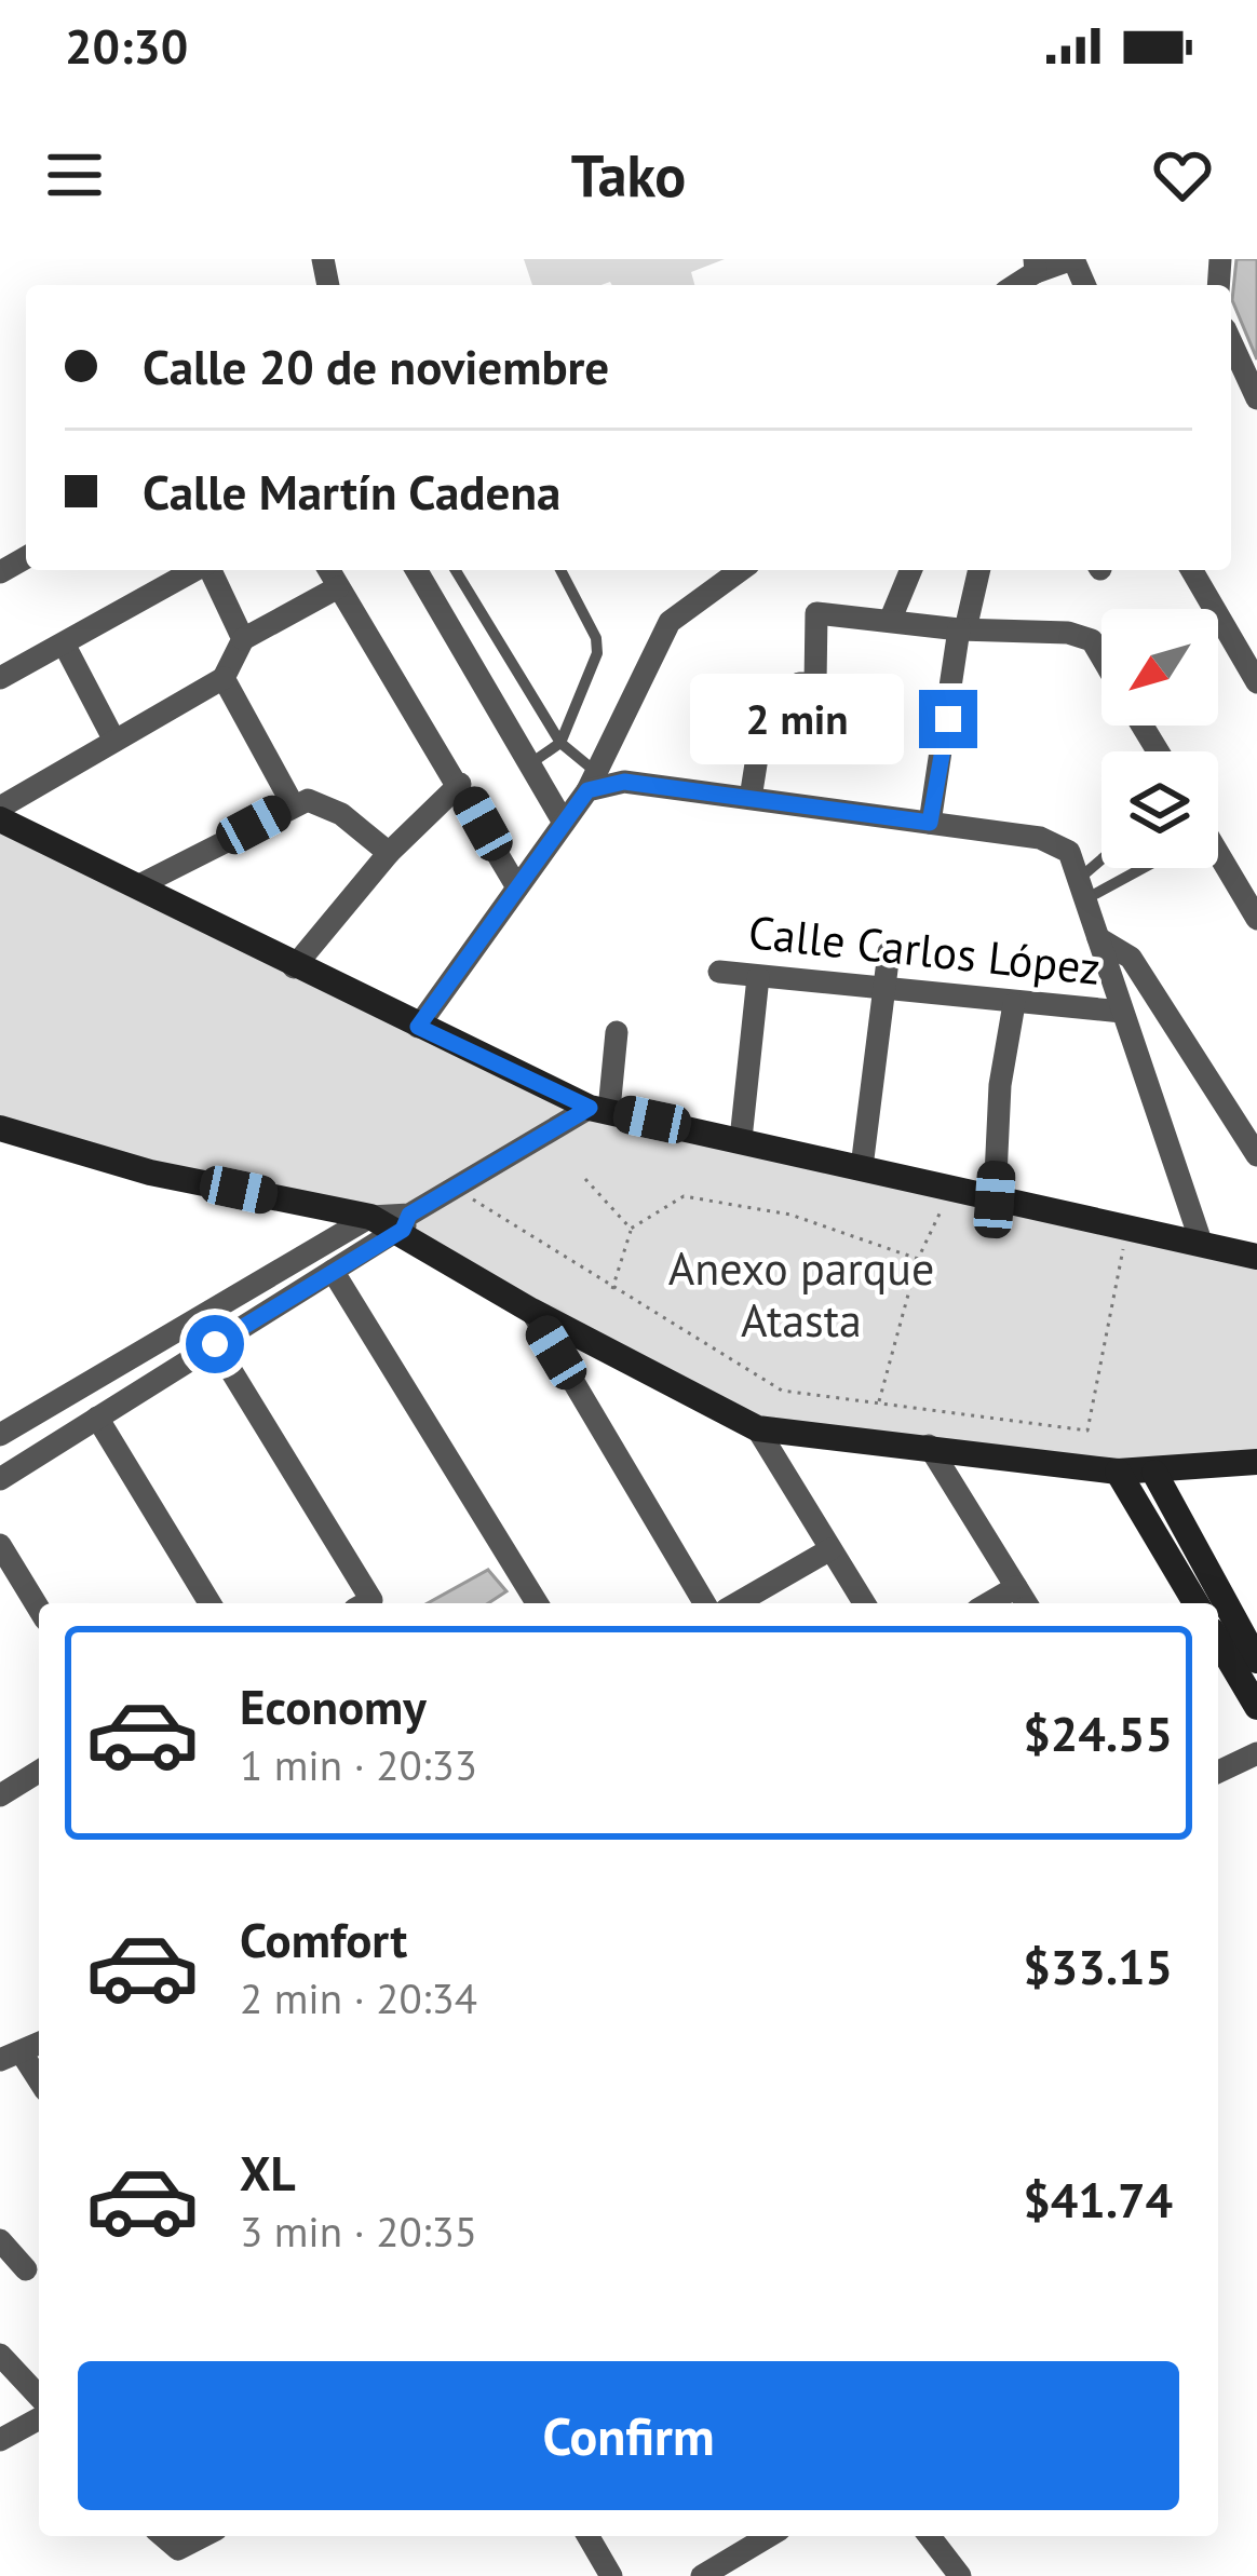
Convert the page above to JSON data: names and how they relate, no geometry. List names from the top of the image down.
{
  "streets": {
    "street": ["Calle Carlos López"]
  },
  "parks": ["Anexo parque Atasta"],
  "north": "bottom left",
  "page": {
    "status": "20:30",
    "header": "Tako",
    "banner": ["Calle 20 de noviembre", "Calle Martín Cadena"],
    "bubble": "2 min",
    "list": [
      {
        "name": "Economy",
        "note": "1 min · 20:33",
        "value": "$24.55"
      },
      {
        "name": "Comfort",
        "note": "2 min · 20:34",
        "value": "$33.15"
      },
      {
        "name": "XL",
        "note": "3 min · 20:35",
        "value": "$41.74"
      }
    ],
    "buttons": "Confirm"
  }
}
